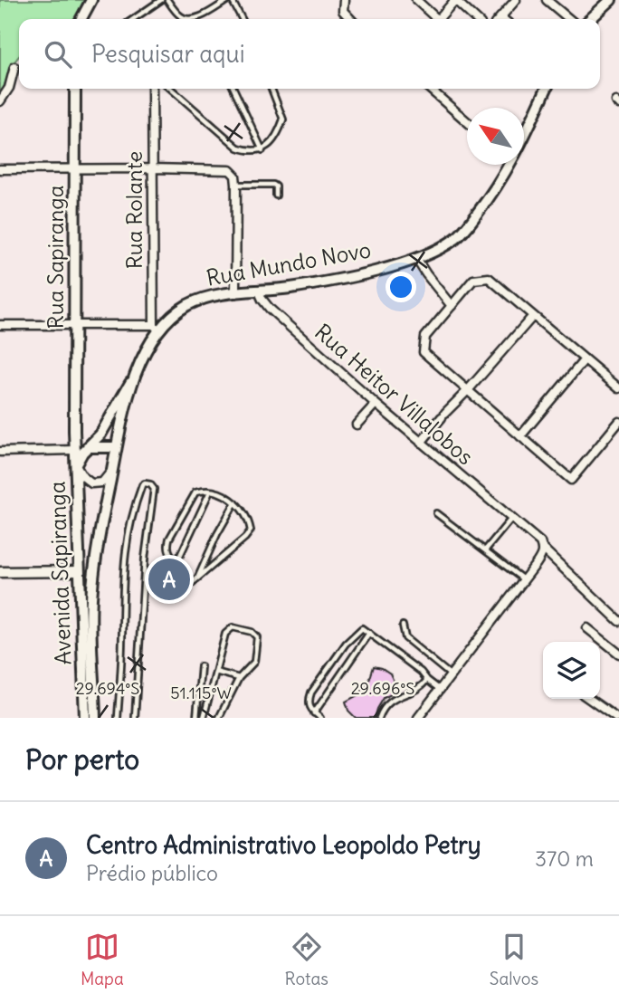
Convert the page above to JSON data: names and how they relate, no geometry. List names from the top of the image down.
{
  "streets": {
    "main road": ["Rua Sapiranga", "Rua Mundo Novo", "Avenida Sapiranga"],
    "street": ["Rua Rolante", "Rua Heitor Villalobos"]
  },
  "crossings": [
    ["Rua Rolante", "Rua Mundo Novo"],
    ["Rua Sapiranga", "Rua Mundo Novo"],
    ["Rua Sapiranga", "Avenida Sapiranga"],
    ["Rua Mundo Novo", "Rua Heitor Villalobos"],
    ["Rua Mundo Novo", "Avenida Sapiranga"]
  ],
  "north": "top left",
  "page": {
    "search": "Pesquisar aqui",
    "pins": "A",
    "heading": "Por perto",
    "list": [
      {
        "mark": "A",
        "name": "Centro Administrativo Leopoldo Petry",
        "note": "Prédio público",
        "value": "370 m"
      }
    ],
    "nav": ["Mapa", "Rotas", "Salvos"]
  },
  "coordinates": ["29.694°S", "29.696°S", "51.115°W"]
}
